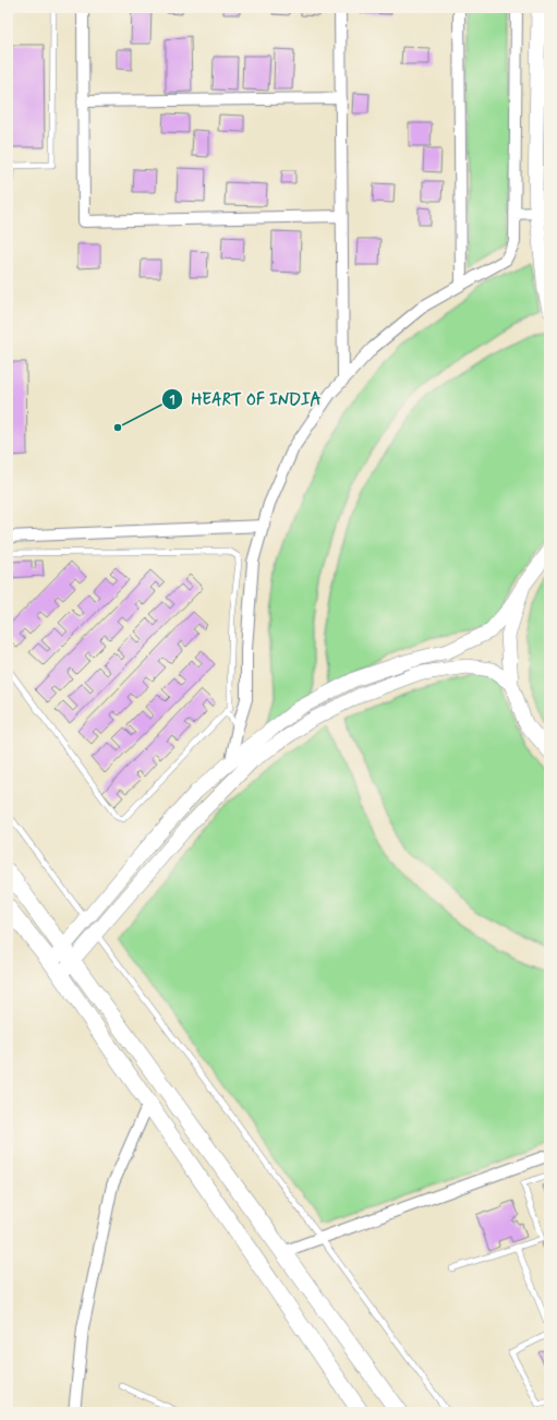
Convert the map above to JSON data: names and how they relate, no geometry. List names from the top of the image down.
{
  "places": ["HEART OF INDIA"]
}
